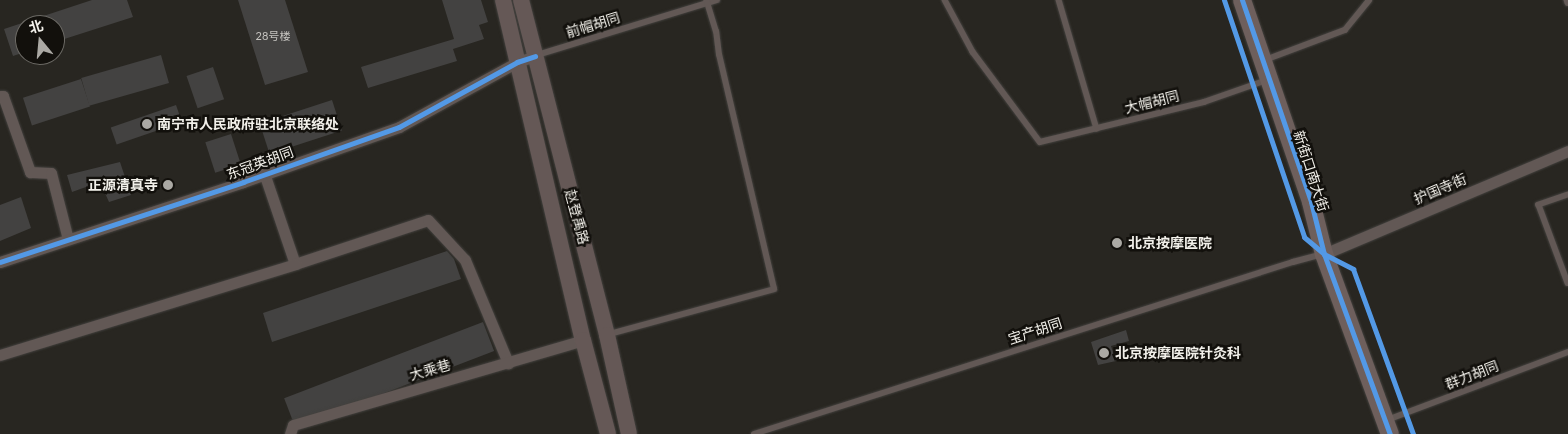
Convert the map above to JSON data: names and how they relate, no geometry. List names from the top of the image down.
{
  "streets": {
    "main road": ["新街口南大街", "赵登禹路"],
    "street": ["东冠英胡同", "护国寺街", "大乘巷"],
    "lane": [
      "前帽胡同",
      "大帽胡同",
      "宝产胡同",
      "群力胡同"
    ]
  },
  "crossings": [
    ["前帽胡同", "东冠英胡同"],
    ["前帽胡同", "赵登禹路"],
    ["大帽胡同", "新街口南大街"],
    ["东冠英胡同", "赵登禹路"],
    ["新街口南大街", "护国寺街"],
    ["新街口南大街", "宝产胡同"],
    ["新街口南大街", "群力胡同"],
    ["护国寺街", "宝产胡同"],
    ["赵登禹路", "大乘巷"]
  ],
  "places": [
    "南宁市人民政府驻北京联络处",
    "正源清真寺",
    "北京按摩医院",
    "北京按摩医院针灸科"
  ],
  "house_numbers": ["28号楼"],
  "north": "top"
}
